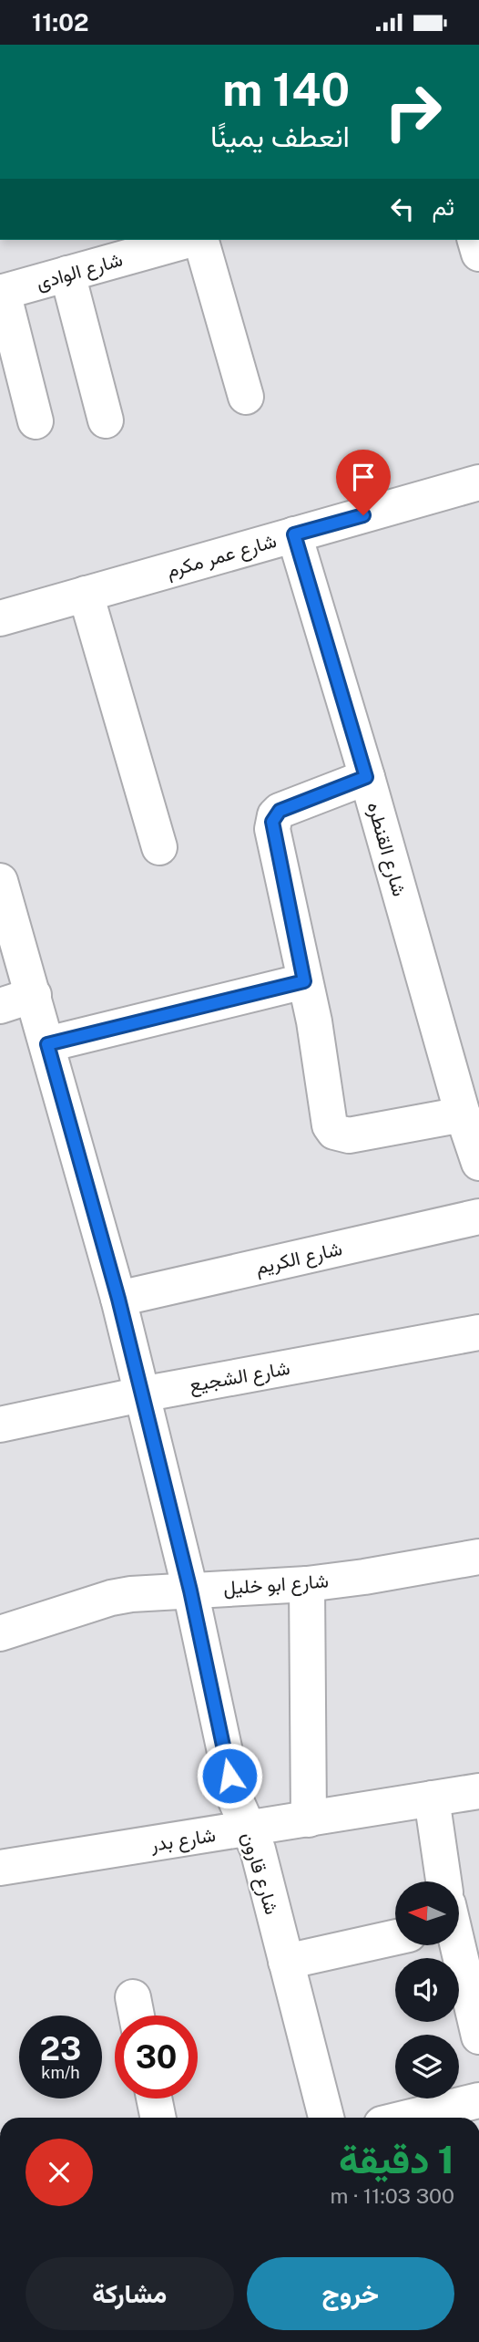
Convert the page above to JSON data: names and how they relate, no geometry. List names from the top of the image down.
{
  "streets": {
    "street": [
      "شارع الوادى",
      "شارع عمر مكرم",
      "شارع القنطره",
      "شارع الكريم",
      "شارع الشجيع",
      "شارع ابو خليل",
      "شارع بدر",
      "شارع قارون"
    ]
  },
  "crossings": [
    ["شارع عمر مكرم", "شارع القنطره"],
    ["شارع الكريم", "شارع قارون"],
    ["شارع الشجيع", "شارع قارون"],
    ["شارع ابو خليل", "شارع قارون"],
    ["شارع بدر", "شارع قارون"]
  ],
  "north": "left",
  "page": {
    "status": "11:02",
    "turn": ["140 m", "انعطف يمينًا"],
    "then": "ثم",
    "speed": "23 km/h",
    "limit": "30",
    "heading": ["1 دقيقة", "300 m · 11:03"],
    "buttons": ["خروج", "مشاركة"]
  }
}
